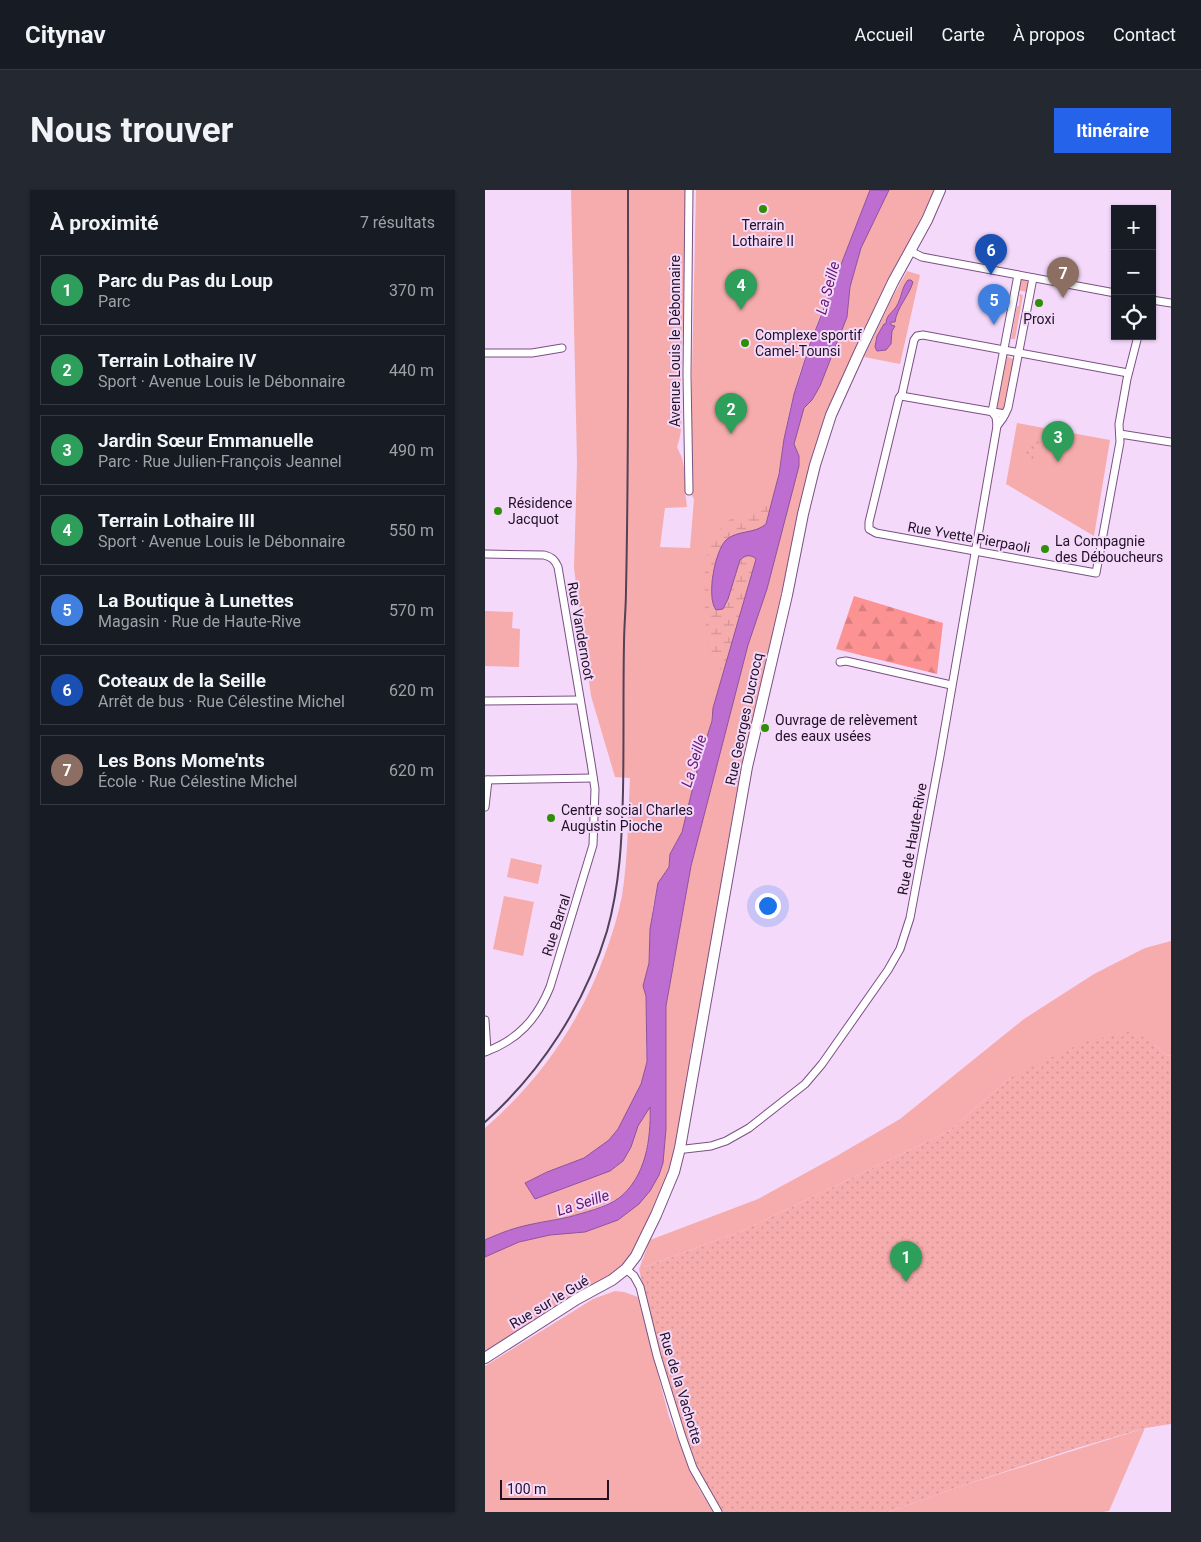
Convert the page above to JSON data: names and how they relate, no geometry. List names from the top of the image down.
{
  "streets": {
    "street": [
      "Avenue Louis le Débonnaire",
      "Rue Yvette Pierpaoli",
      "Rue Vandernoot",
      "Rue Georges Ducrocq",
      "Rue de Haute-Rive",
      "Rue Barral",
      "Rue sur le Gué",
      "Rue de la Vachotte"
    ]
  },
  "crossings": [
    ["Rue Yvette Pierpaoli", "Rue de Haute-Rive"],
    ["Rue Vandernoot", "Rue Barral"],
    ["Rue Georges Ducrocq", "Rue de Haute-Rive"],
    ["Rue Georges Ducrocq", "Rue sur le Gué"],
    ["Rue Georges Ducrocq", "Rue de la Vachotte"],
    ["Rue sur le Gué", "Rue de la Vachotte"]
  ],
  "water": ["La Seille"],
  "places": [
    "Terrain Lothaire II",
    "Proxi",
    "Complexe sportif Camel-Tounsi",
    "Résidence Jacquot",
    "La Compagnie des Déboucheurs",
    "Ouvrage de relèvement des eaux usées",
    "Centre social Charles Augustin Pioche"
  ],
  "scale_bar": "100 m",
  "page": {
    "header": "Citynav",
    "nav": [
      "Accueil",
      "Carte",
      "À propos",
      "Contact"
    ],
    "buttons": "Itinéraire",
    "title": "Nous trouver",
    "heading": ["À proximité", "7 résultats"],
    "map_buttons": ["+", "−"],
    "pins": [
      "6",
      "7",
      "4",
      "5",
      "2",
      "3",
      "1"
    ],
    "list": [
      {
        "mark": "1",
        "name": "Parc du Pas du Loup",
        "note": "Parc",
        "value": "370 m"
      },
      {
        "mark": "2",
        "name": "Terrain Lothaire IV",
        "note": "Sport · Avenue Louis le Débonnaire",
        "value": "440 m"
      },
      {
        "mark": "3",
        "name": "Jardin Sœur Emmanuelle",
        "note": "Parc · Rue Julien-François Jeannel",
        "value": "490 m"
      },
      {
        "mark": "4",
        "name": "Terrain Lothaire III",
        "note": "Sport · Avenue Louis le Débonnaire",
        "value": "550 m"
      },
      {
        "mark": "5",
        "name": "La Boutique à Lunettes",
        "note": "Magasin · Rue de Haute-Rive",
        "value": "570 m"
      },
      {
        "mark": "6",
        "name": "Coteaux de la Seille",
        "note": "Arrêt de bus · Rue Célestine Michel",
        "value": "620 m"
      },
      {
        "mark": "7",
        "name": "Les Bons Mome'nts",
        "note": "École · Rue Célestine Michel",
        "value": "620 m"
      }
    ],
    "scale": "100 m"
  }
}
